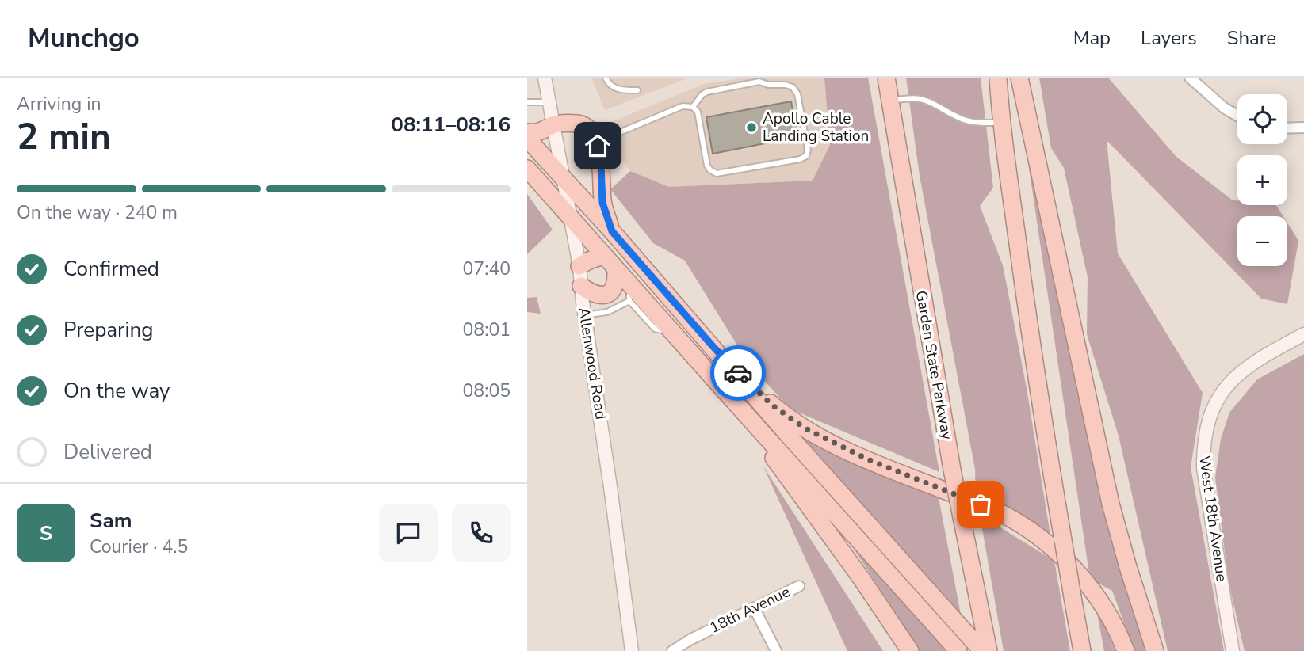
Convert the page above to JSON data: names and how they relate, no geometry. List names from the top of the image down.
{
  "streets": {
    "highway": ["Garden State Parkway"],
    "street": ["Allenwood Road", "West 18th Avenue", "18th Avenue"]
  },
  "places": ["Apollo Cable Landing Station"],
  "page": {
    "header": "Munchgo",
    "nav": ["Map", "Layers", "Share"],
    "heading": ["2 min", "Arriving in", "08:11–08:16"],
    "panel": ["Sam", "Courier · 4.5"],
    "map_buttons": ["+", "−"],
    "bar": "On the way · 240 m",
    "list": [
      ["Confirmed", "07:40"],
      ["Preparing", "08:01"],
      ["On the way", "08:05"],
      "Delivered"
    ],
    "round": "S"
  }
}
